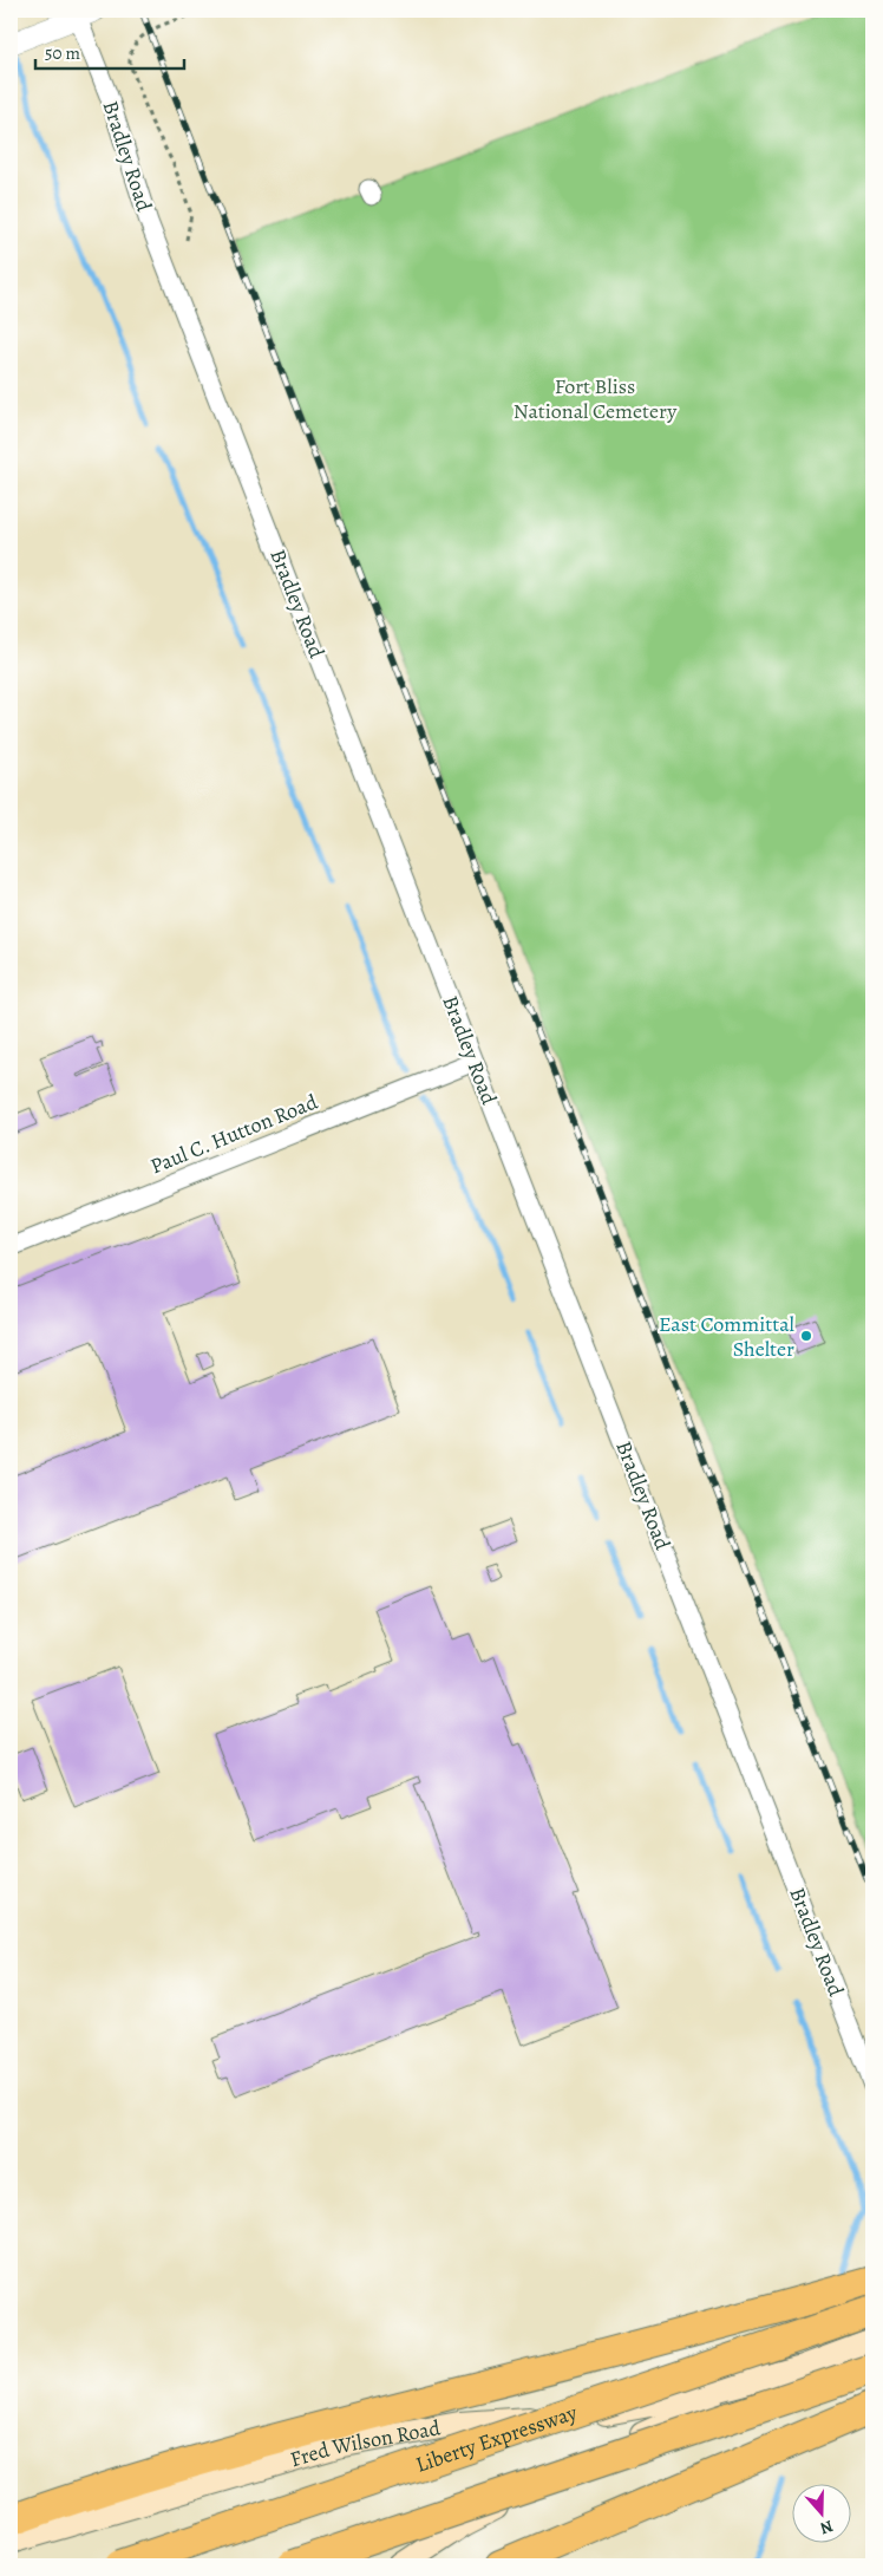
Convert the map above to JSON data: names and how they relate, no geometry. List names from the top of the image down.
{
  "streets": {
    "highway": ["Liberty Expressway"],
    "main road": ["Fred Wilson Road"],
    "street": ["Bradley Road", "Paul C. Hutton Road"]
  },
  "crossings": [
    ["Bradley Road", "Paul C. Hutton Road"]
  ],
  "parks": ["Fort Bliss National Cemetery"],
  "places": ["East Committal Shelter"],
  "scale_bar": "50 m",
  "north": "bottom"
}
